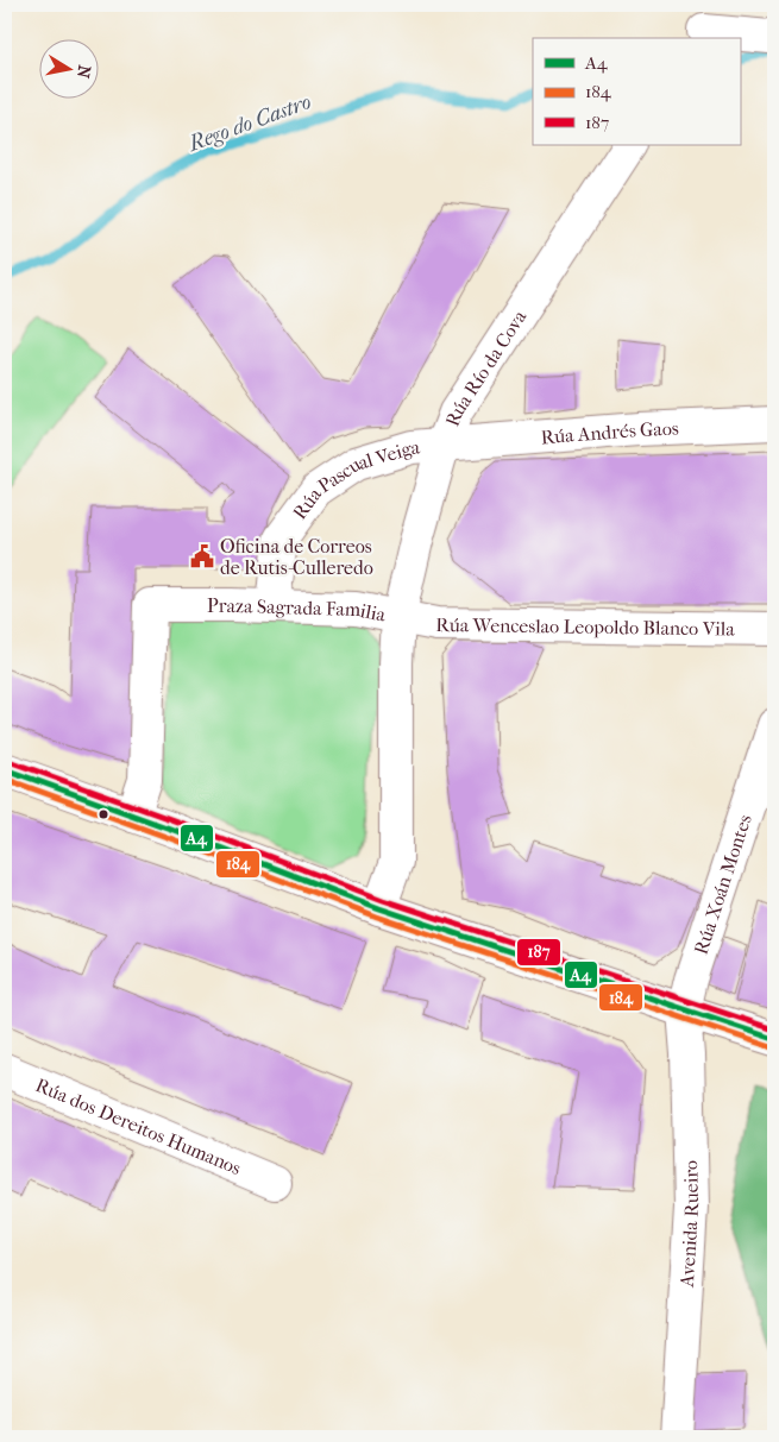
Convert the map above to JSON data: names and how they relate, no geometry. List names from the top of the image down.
{
  "streets": {
    "main road": [
      "Rúa Río da Cova",
      "Rúa Andrés Gaos",
      "Rúa Pascual Veiga",
      "Praza Sagrada Familia",
      "Rúa Wenceslao Leopoldo Blanco Vila",
      "Rúa Xoán Montes",
      "Rúa dos Dereitos Humanos",
      "Avenida Rueiro"
    ]
  },
  "crossings": [
    ["Rúa Río da Cova", "Rúa Andrés Gaos"],
    ["Rúa Río da Cova", "Rúa Pascual Veiga"],
    ["Rúa Río da Cova", "Praza Sagrada Familia"],
    ["Rúa Río da Cova", "Rúa Wenceslao Leopoldo Blanco Vila"],
    ["Rúa Andrés Gaos", "Rúa Pascual Veiga"],
    ["Rúa Pascual Veiga", "Praza Sagrada Familia"],
    ["Praza Sagrada Familia", "Rúa Wenceslao Leopoldo Blanco Vila"],
    ["Rúa Xoán Montes", "Avenida Rueiro"]
  ],
  "water": ["Rego do Castro"],
  "places": {
    "public building": ["Oficina de Correos de Rutis-Culleredo"]
  },
  "lines": ["transit line 187", "transit line A4", "transit line 184"],
  "legend": ["A4", "184", "187"],
  "north": "right"
}
